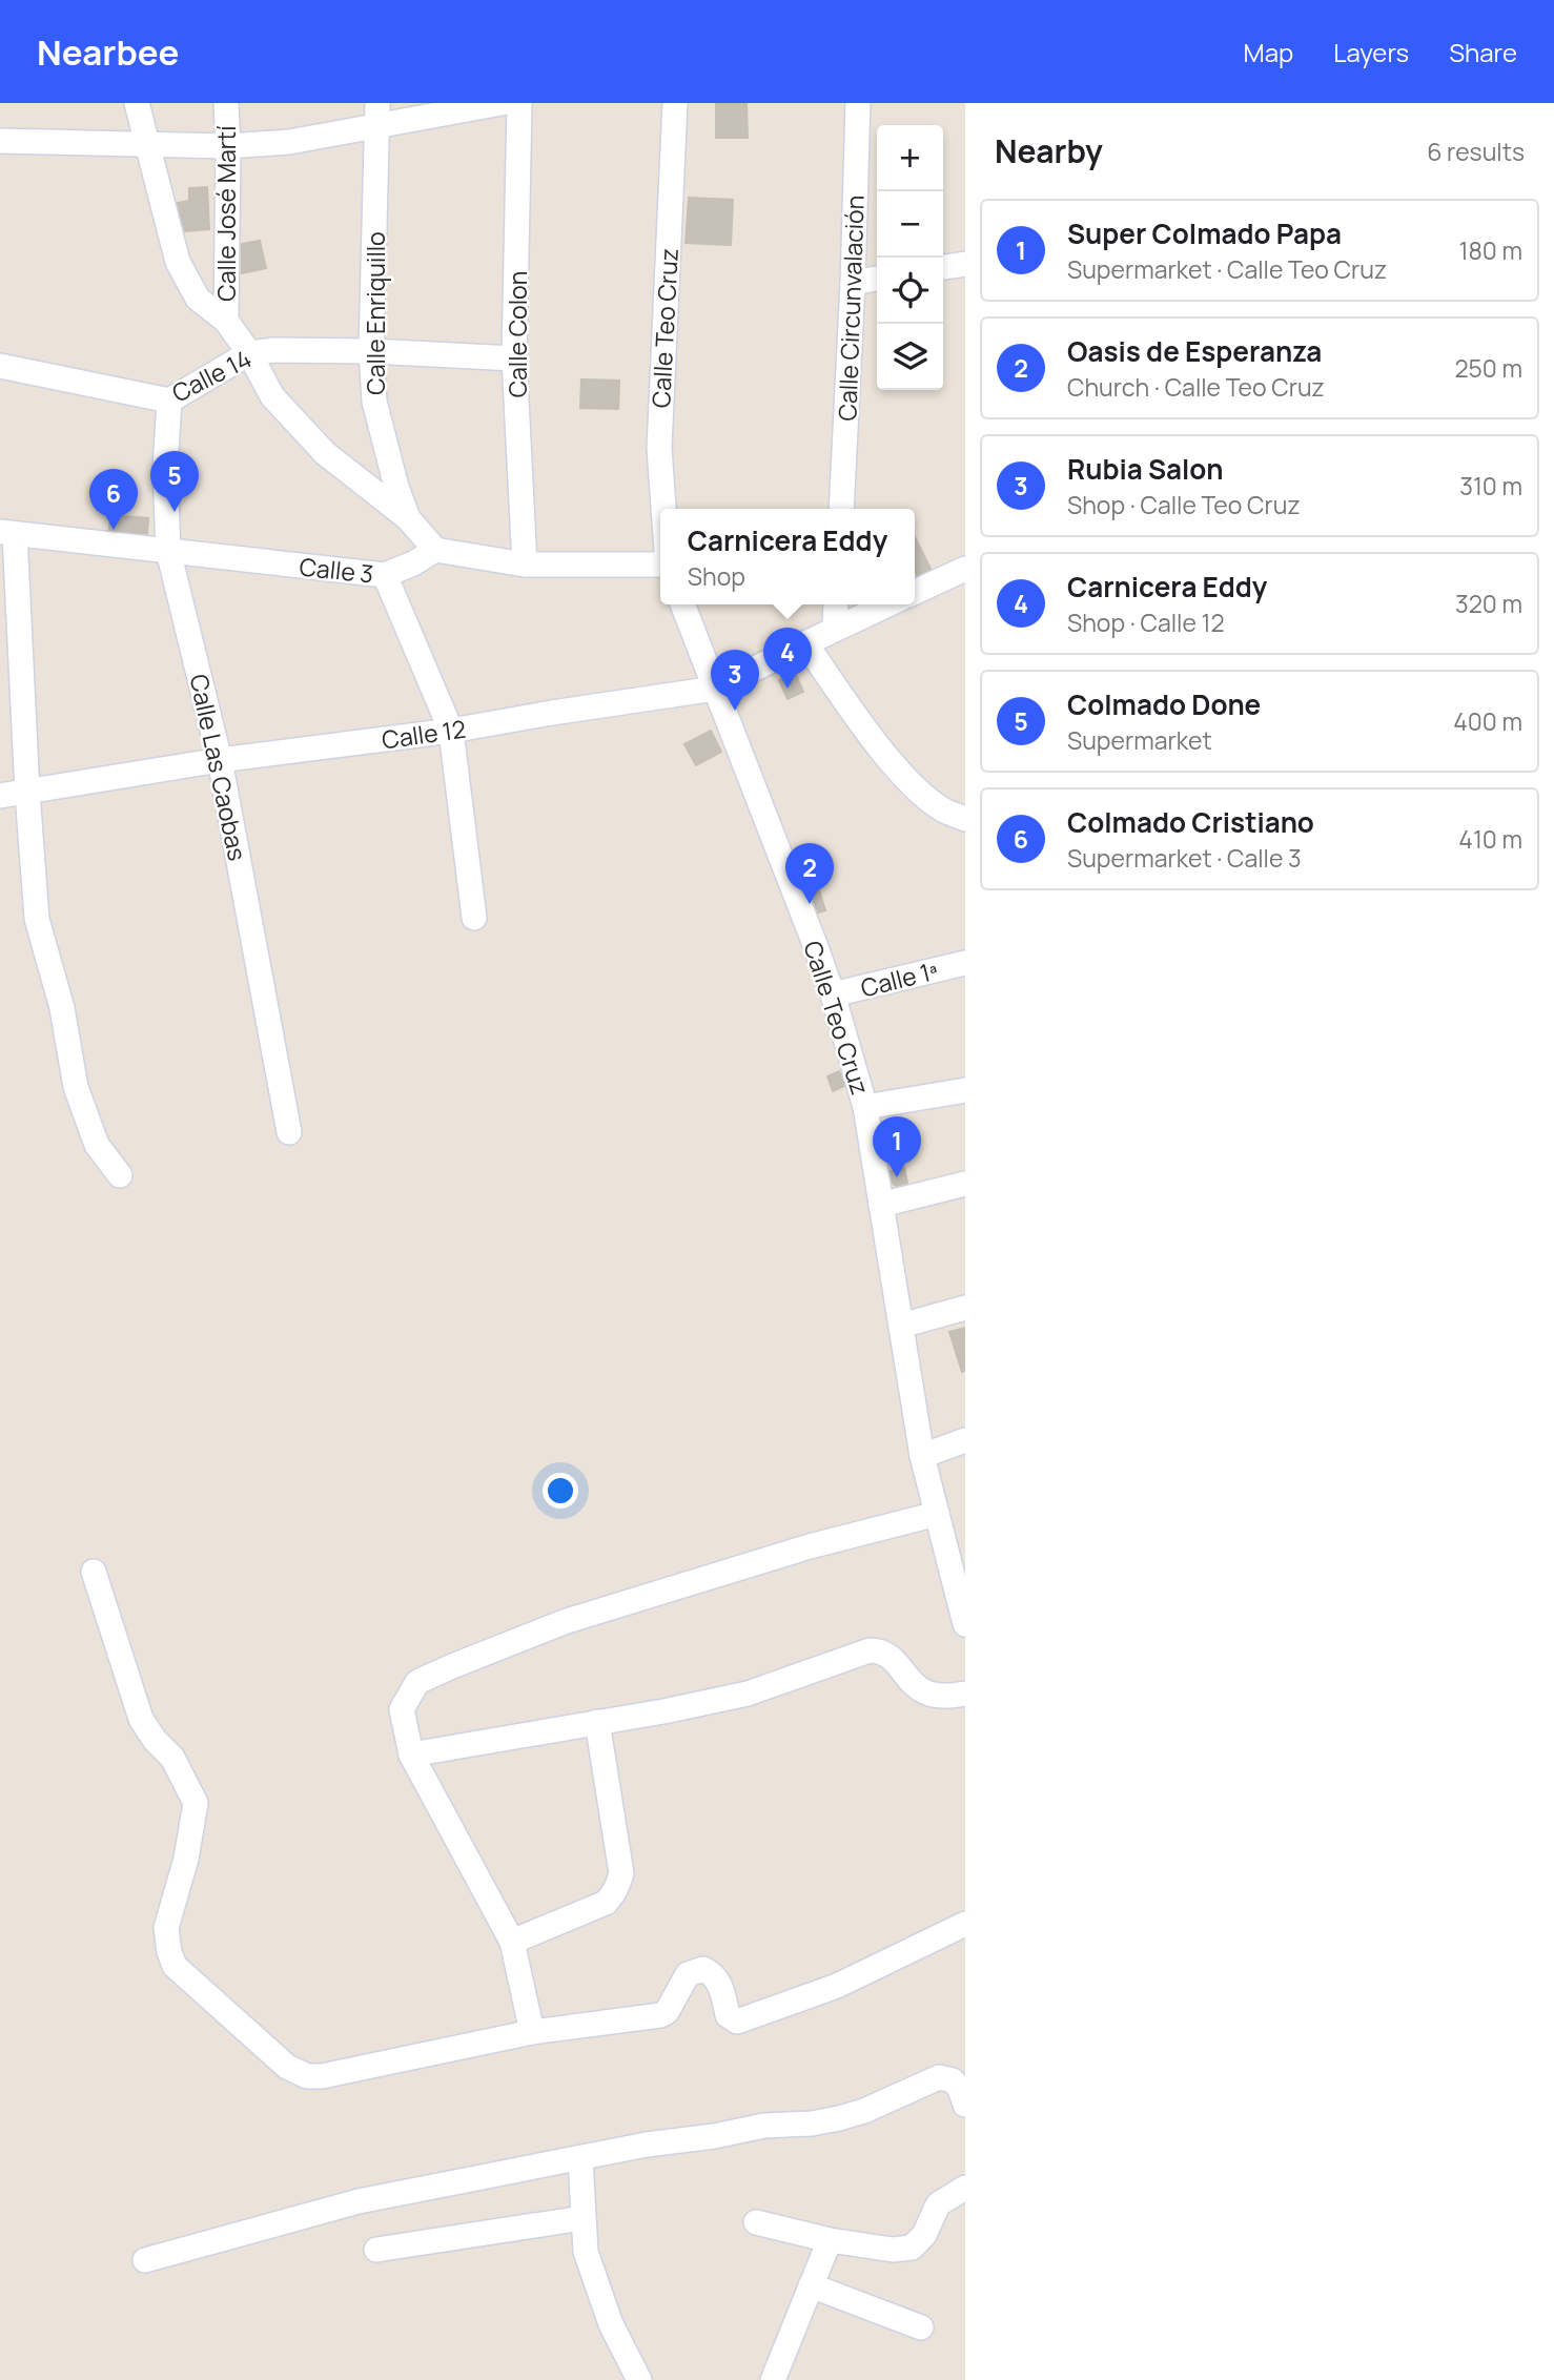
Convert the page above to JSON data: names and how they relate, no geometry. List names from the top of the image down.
{
  "streets": {
    "street": [
      "Calle José Martí",
      "Calle Circunvalación",
      "Calle Enriquillo",
      "Calle Teo Cruz",
      "Calle Colon",
      "Calle 14",
      "Calle 3",
      "Calle 12",
      "Calle Las Caobas",
      "Calle 1ª"
    ]
  },
  "crossings": [
    ["Calle José Martí", "Calle Enriquillo"],
    ["Calle José Martí", "Calle 14"],
    ["Calle José Martí", "Calle 3"],
    ["Calle Enriquillo", "Calle 14"],
    ["Calle Teo Cruz", "Calle 12"],
    ["Calle Teo Cruz", "Calle 1ª"],
    ["Calle Colon", "Calle 14"],
    ["Calle 14", "Calle Las Caobas"],
    ["Calle 3", "Calle Las Caobas"],
    ["Calle 12", "Calle Las Caobas"]
  ],
  "page": {
    "header": "Nearbee",
    "nav": ["Map", "Layers", "Share"],
    "heading": ["Nearby", "6 results"],
    "map_buttons": ["+", "−"],
    "list": [
      {
        "mark": "1",
        "name": "Super Colmado Papa",
        "note": "Supermarket · Calle Teo Cruz",
        "value": "180 m"
      },
      {
        "mark": "2",
        "name": "Oasis de Esperanza",
        "note": "Church · Calle Teo Cruz",
        "value": "250 m"
      },
      {
        "mark": "3",
        "name": "Rubia Salon",
        "note": "Shop · Calle Teo Cruz",
        "value": "310 m"
      },
      {
        "mark": "4",
        "name": "Carnicera Eddy",
        "note": "Shop · Calle 12",
        "value": "320 m"
      },
      {
        "mark": "5",
        "name": "Colmado Done",
        "note": "Supermarket",
        "value": "400 m"
      },
      {
        "mark": "6",
        "name": "Colmado Cristiano",
        "note": "Supermarket · Calle 3",
        "value": "410 m"
      }
    ],
    "pins": [
      "5",
      "6",
      "4",
      "3",
      "2",
      "1"
    ],
    "popup": ["Carnicera Eddy", "Shop"]
  }
}
